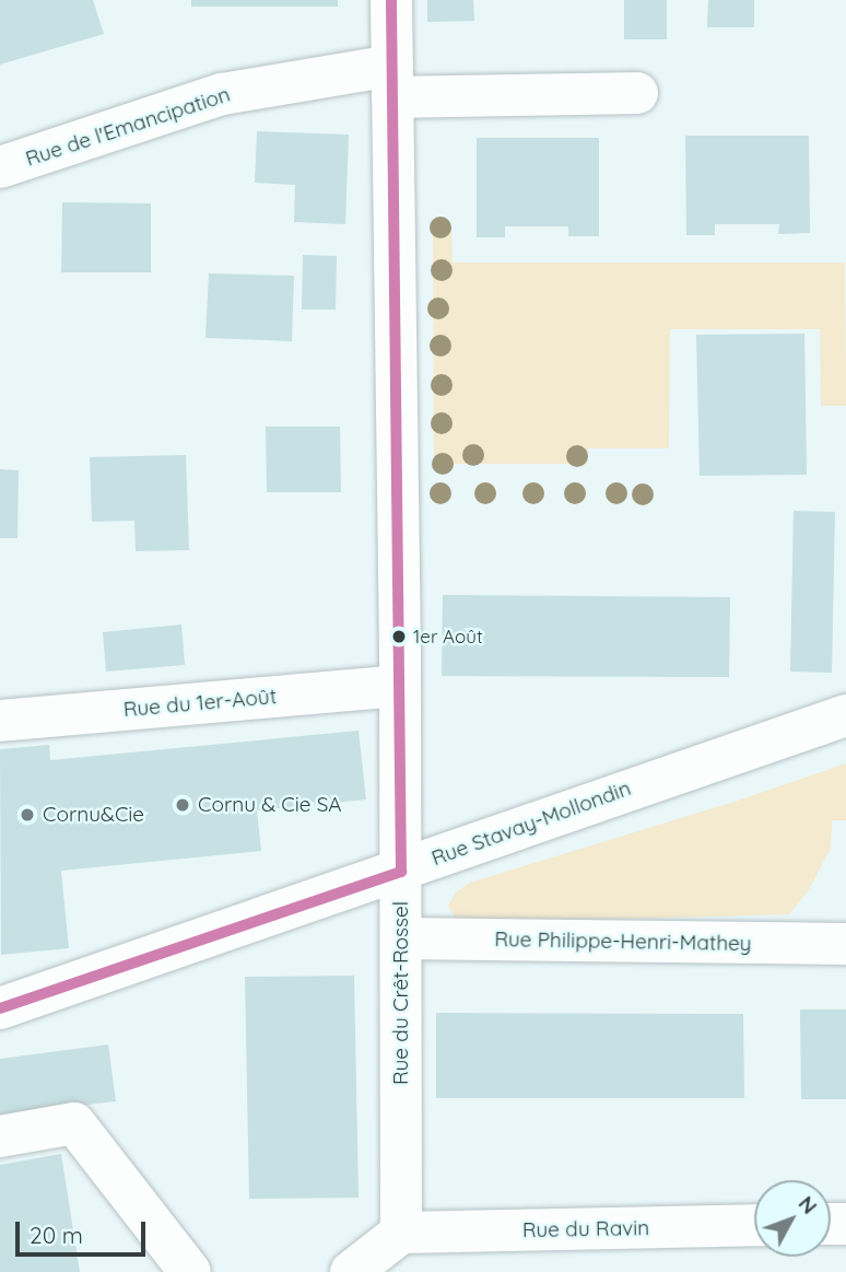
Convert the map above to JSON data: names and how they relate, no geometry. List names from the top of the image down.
{
  "streets": {
    "street": [
      "Rue de l'Emancipation",
      "Rue du 1er-Août",
      "Rue Stavay-Mollondin",
      "Rue Philippe-Henri-Mathey",
      "Rue du Crêt-Rossel",
      "Rue du Ravin"
    ]
  },
  "crossings": [
    ["Rue de l'Emancipation", "Rue du Crêt-Rossel"],
    ["Rue du 1er-Août", "Rue du Crêt-Rossel"],
    ["Rue Stavay-Mollondin", "Rue du Crêt-Rossel"],
    ["Rue Philippe-Henri-Mathey", "Rue du Crêt-Rossel"],
    ["Rue du Crêt-Rossel", "Rue du Ravin"]
  ],
  "places": ["1er Août", "Cornu & Cie SA", "Cornu&Cie"],
  "scale_bar": "20 m",
  "north": "top right"
}
